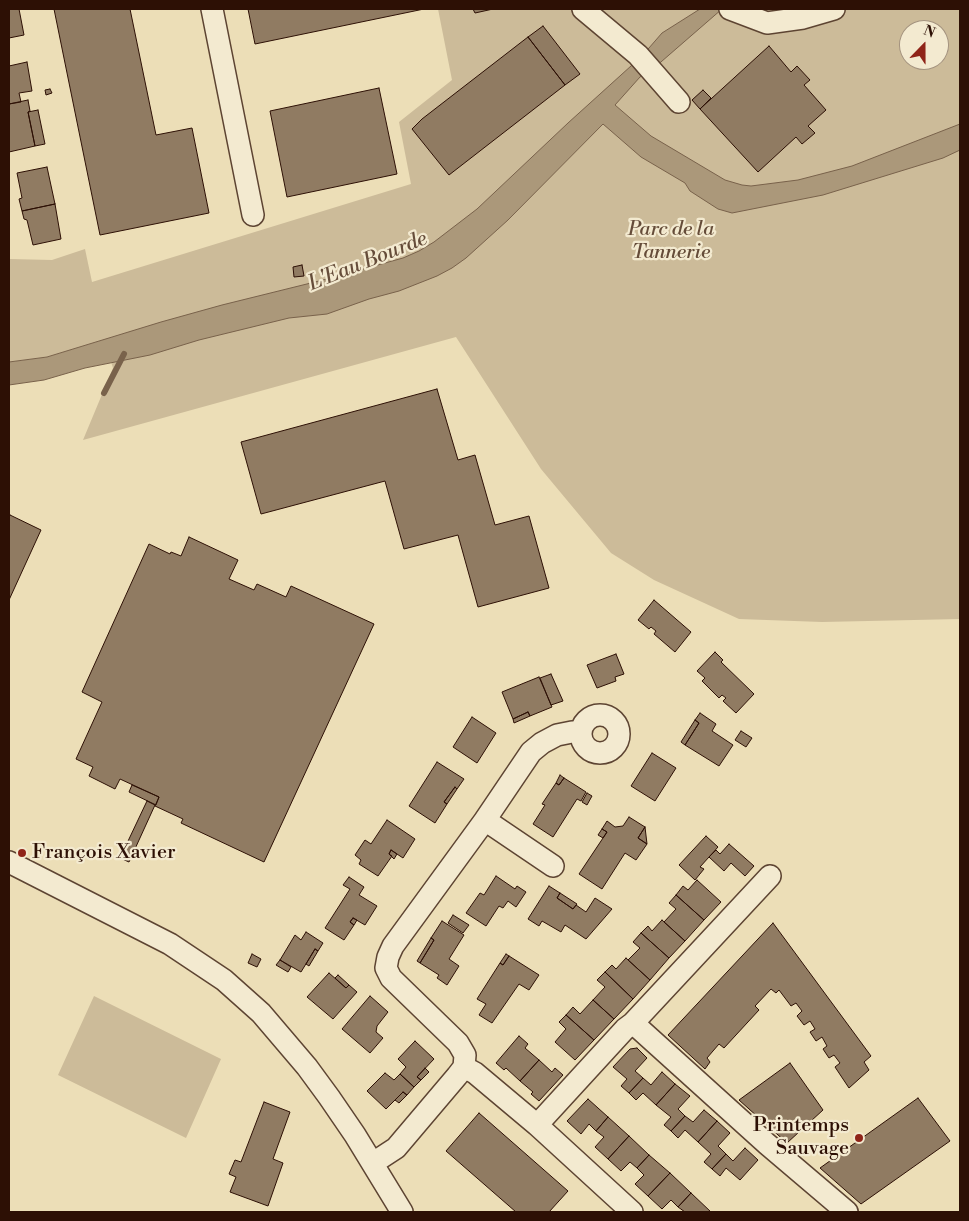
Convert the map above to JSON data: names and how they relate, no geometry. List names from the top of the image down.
{
  "water": ["L'Eau Bourde"],
  "parks": ["Parc de la Tannerie"],
  "places": ["François Xavier", "Printemps Sauvage"],
  "north": "top"
}
